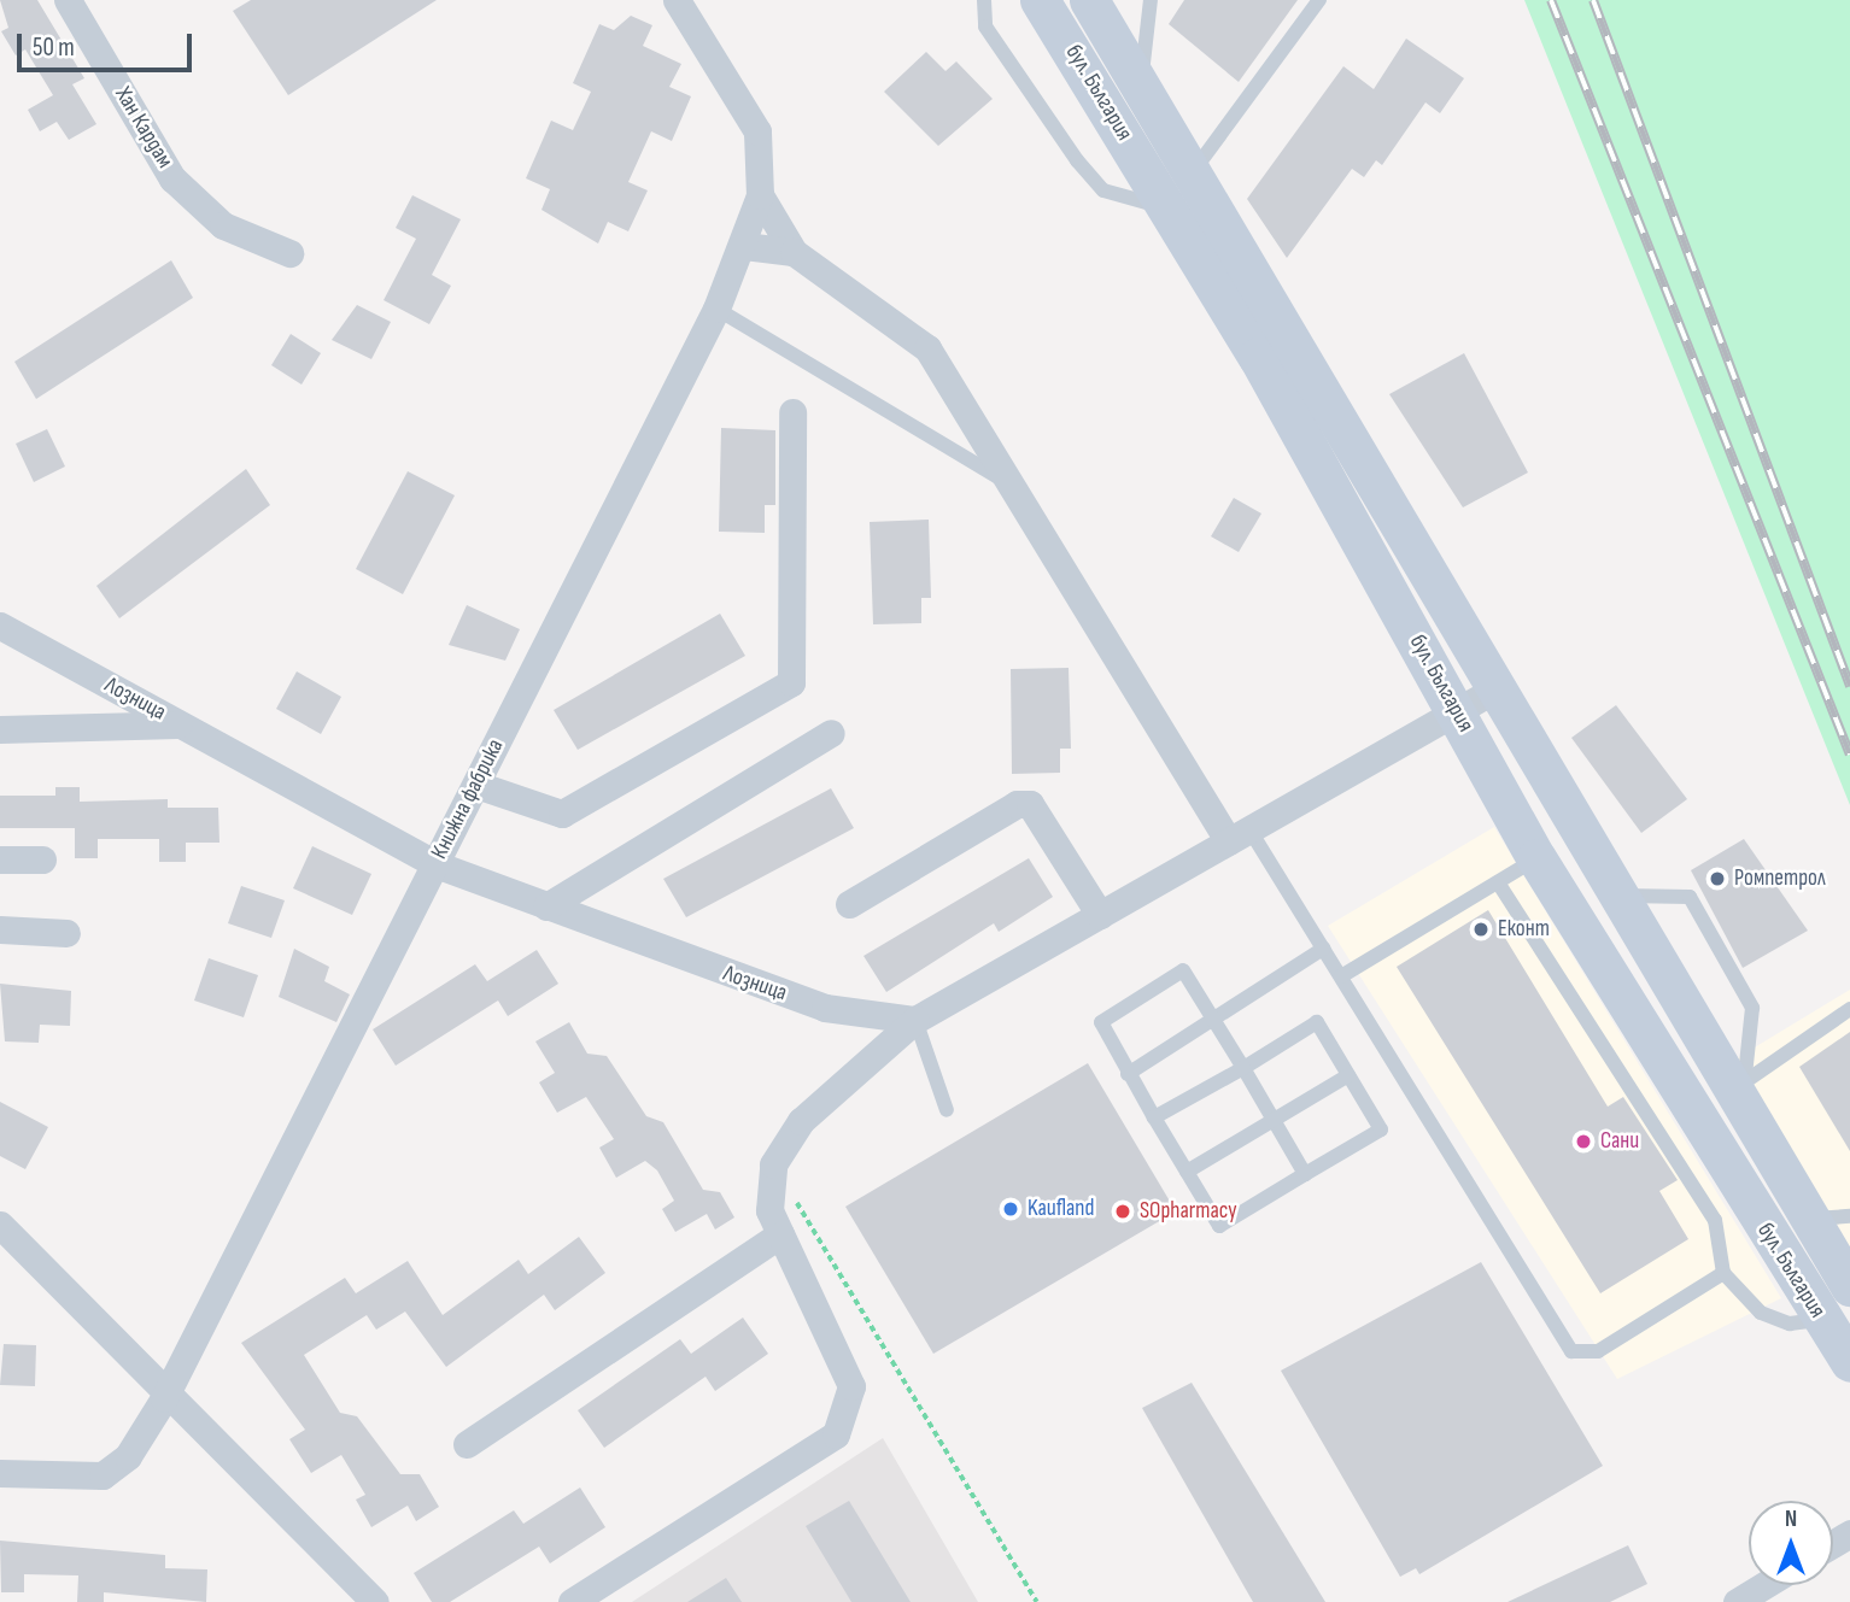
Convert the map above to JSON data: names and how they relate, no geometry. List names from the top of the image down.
{
  "streets": {
    "main road": ["бул. България"],
    "street": ["Хан Кардам", "Лозница", "Книжна фабрика"]
  },
  "crossings": [
    ["Лозница", "Книжна фабрика"]
  ],
  "places": [
    "Ромпетрол",
    "Еконт",
    "Сани",
    "Kaufland",
    "SOpharmacy"
  ],
  "scale_bar": "50 m",
  "north": "top"
}
